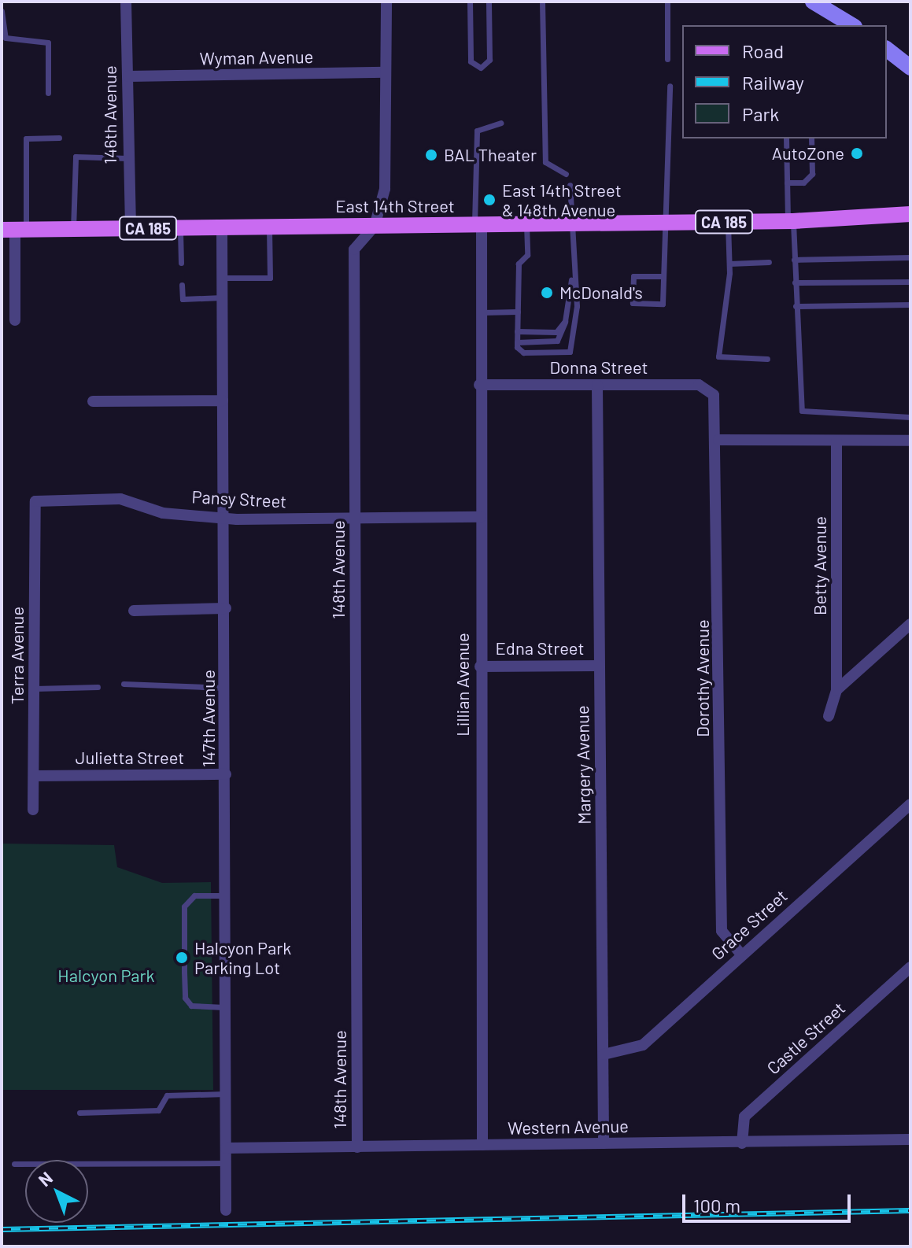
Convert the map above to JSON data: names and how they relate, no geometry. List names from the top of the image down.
{
  "streets": {
    "main road": ["East 14th Street", "CA 185"],
    "street": [
      "Wyman Avenue",
      "146th Avenue",
      "Donna Street",
      "Pansy Street",
      "Betty Avenue",
      "148th Avenue",
      "Edna Street",
      "Terra Avenue",
      "Dorothy Avenue",
      "Lillian Avenue",
      "147th Avenue",
      "Julietta Street",
      "Margery Avenue",
      "Grace Street",
      "Castle Street",
      "Western Avenue"
    ]
  },
  "crossings": [
    ["Wyman Avenue", "146th Avenue"],
    ["Wyman Avenue", "148th Avenue"],
    ["146th Avenue", "East 14th Street"],
    ["East 14th Street", "148th Avenue"],
    ["East 14th Street", "Lillian Avenue"],
    ["East 14th Street", "147th Avenue"],
    ["Donna Street", "Dorothy Avenue"],
    ["Donna Street", "Lillian Avenue"],
    ["Donna Street", "Margery Avenue"],
    ["Pansy Street", "148th Avenue"],
    ["Pansy Street", "Terra Avenue"],
    ["Pansy Street", "Lillian Avenue"],
    ["Pansy Street", "147th Avenue"],
    ["148th Avenue", "Western Avenue"],
    ["Edna Street", "Lillian Avenue"],
    ["Edna Street", "Margery Avenue"],
    ["Terra Avenue", "Julietta Street"],
    ["Dorothy Avenue", "Grace Street"],
    ["Lillian Avenue", "Western Avenue"],
    ["147th Avenue", "Julietta Street"],
    ["147th Avenue", "Western Avenue"],
    ["Margery Avenue", "Grace Street"],
    ["Margery Avenue", "Western Avenue"],
    ["Castle Street", "Western Avenue"]
  ],
  "parks": ["Halcyon Park"],
  "places": [
    "AutoZone",
    "BAL Theater",
    "East 14th Street & 148th Avenue",
    "McDonald's",
    "Halcyon Park Parking Lot"
  ],
  "legend": ["Road", "Railway", "Park"],
  "scale_bar": "100 m",
  "north": "top left"
}
